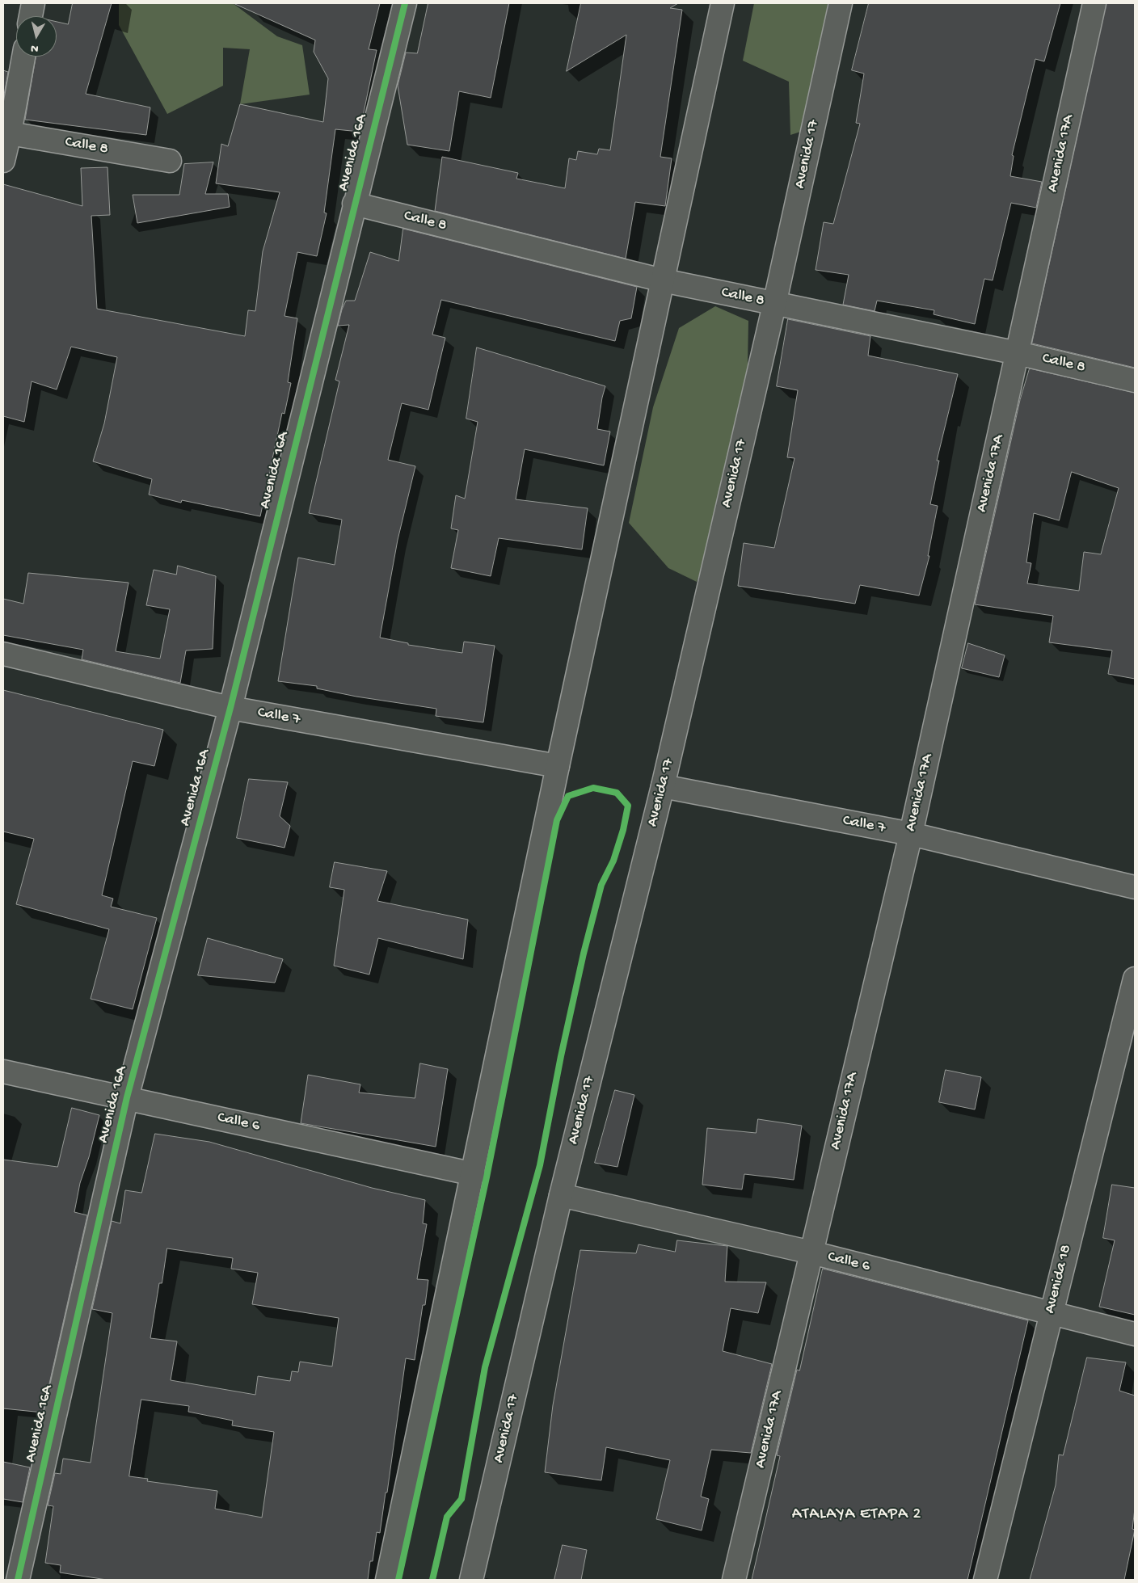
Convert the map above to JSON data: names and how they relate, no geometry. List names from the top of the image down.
{
  "streets": {
    "street": [
      "Calle 8",
      "Avenida 16A",
      "Avenida 17A",
      "Avenida 17",
      "Calle 7",
      "Calle 6",
      "Avenida 18"
    ]
  },
  "crossings": [
    ["Calle 8", "Avenida 16A"],
    ["Calle 8", "Avenida 17A"],
    ["Calle 8", "Avenida 17"],
    ["Avenida 16A", "Calle 7"],
    ["Avenida 16A", "Calle 6"],
    ["Avenida 17A", "Calle 7"],
    ["Avenida 17A", "Calle 6"],
    ["Avenida 17", "Calle 7"],
    ["Avenida 17", "Calle 6"],
    ["Calle 6", "Avenida 18"]
  ],
  "districts": ["ATALAYA ETAPA 2"],
  "north": "bottom"
}
